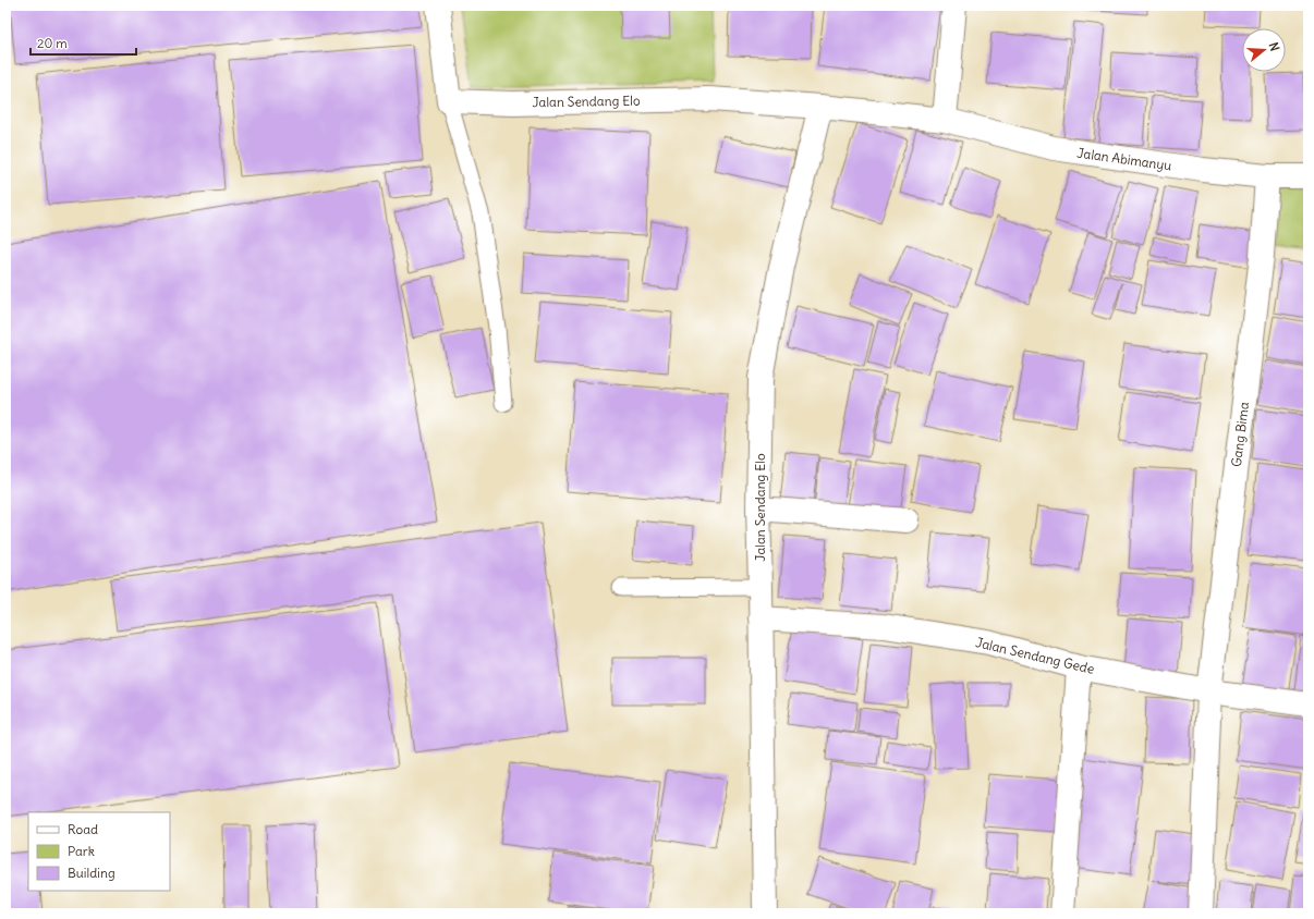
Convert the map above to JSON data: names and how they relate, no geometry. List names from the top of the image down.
{
  "streets": {
    "street": [
      "Jalan Sendang Elo",
      "Jalan Abimanyu",
      "Gang Bima",
      "Jalan Sendang Gede"
    ]
  },
  "crossings": [
    ["Jalan Sendang Elo", "Jalan Abimanyu"],
    ["Jalan Sendang Elo", "Jalan Sendang Gede"],
    ["Jalan Abimanyu", "Gang Bima"],
    ["Gang Bima", "Jalan Sendang Gede"]
  ],
  "legend": ["Road", "Park", "Building"],
  "scale_bar": "20 m",
  "north": "right"
}
